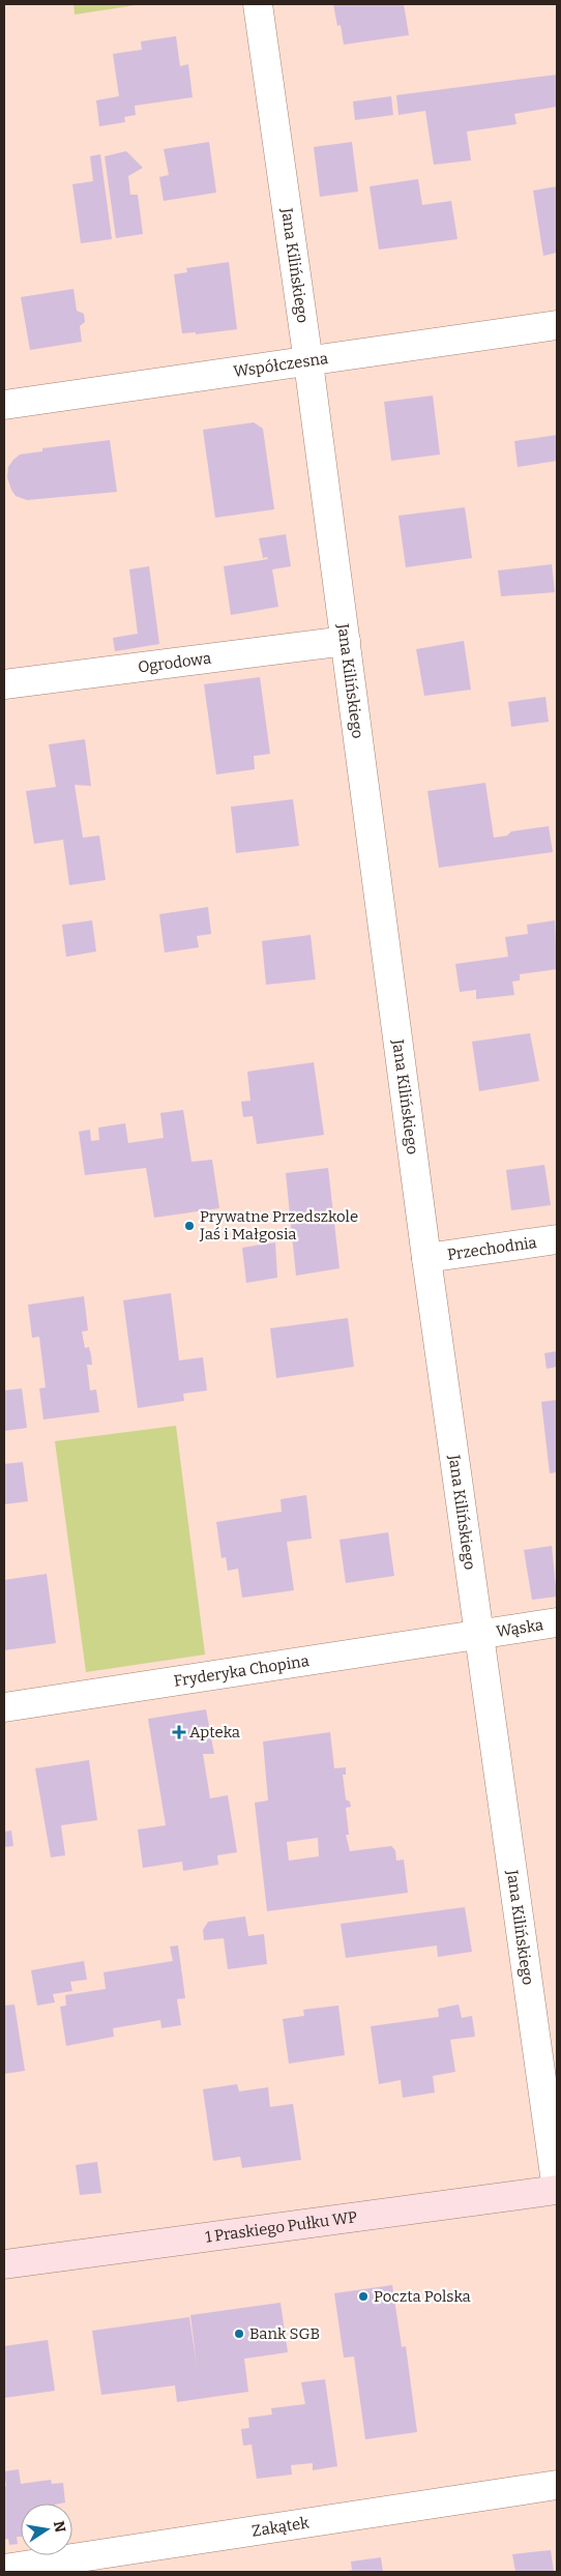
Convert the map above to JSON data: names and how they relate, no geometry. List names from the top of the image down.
{
  "streets": {
    "street": [
      "Jana Kilińskiego",
      "Współczesna",
      "Ogrodowa",
      "Przechodnia",
      "Wąska",
      "Fryderyka Chopina",
      "1 Praskiego Pułku WP",
      "Zakątek"
    ]
  },
  "crossings": [
    ["Jana Kilińskiego", "Współczesna"],
    ["Jana Kilińskiego", "Ogrodowa"],
    ["Jana Kilińskiego", "Przechodnia"],
    ["Jana Kilińskiego", "Wąska"],
    ["Jana Kilińskiego", "Fryderyka Chopina"],
    ["Jana Kilińskiego", "1 Praskiego Pułku WP"],
    ["Wąska", "Fryderyka Chopina"]
  ],
  "places": {
    "other": ["Prywatne Przedszkole Jaś i Małgosia", "Poczta Polska", "Bank SGB"],
    "health": ["Apteka"]
  },
  "north": "right"
}
